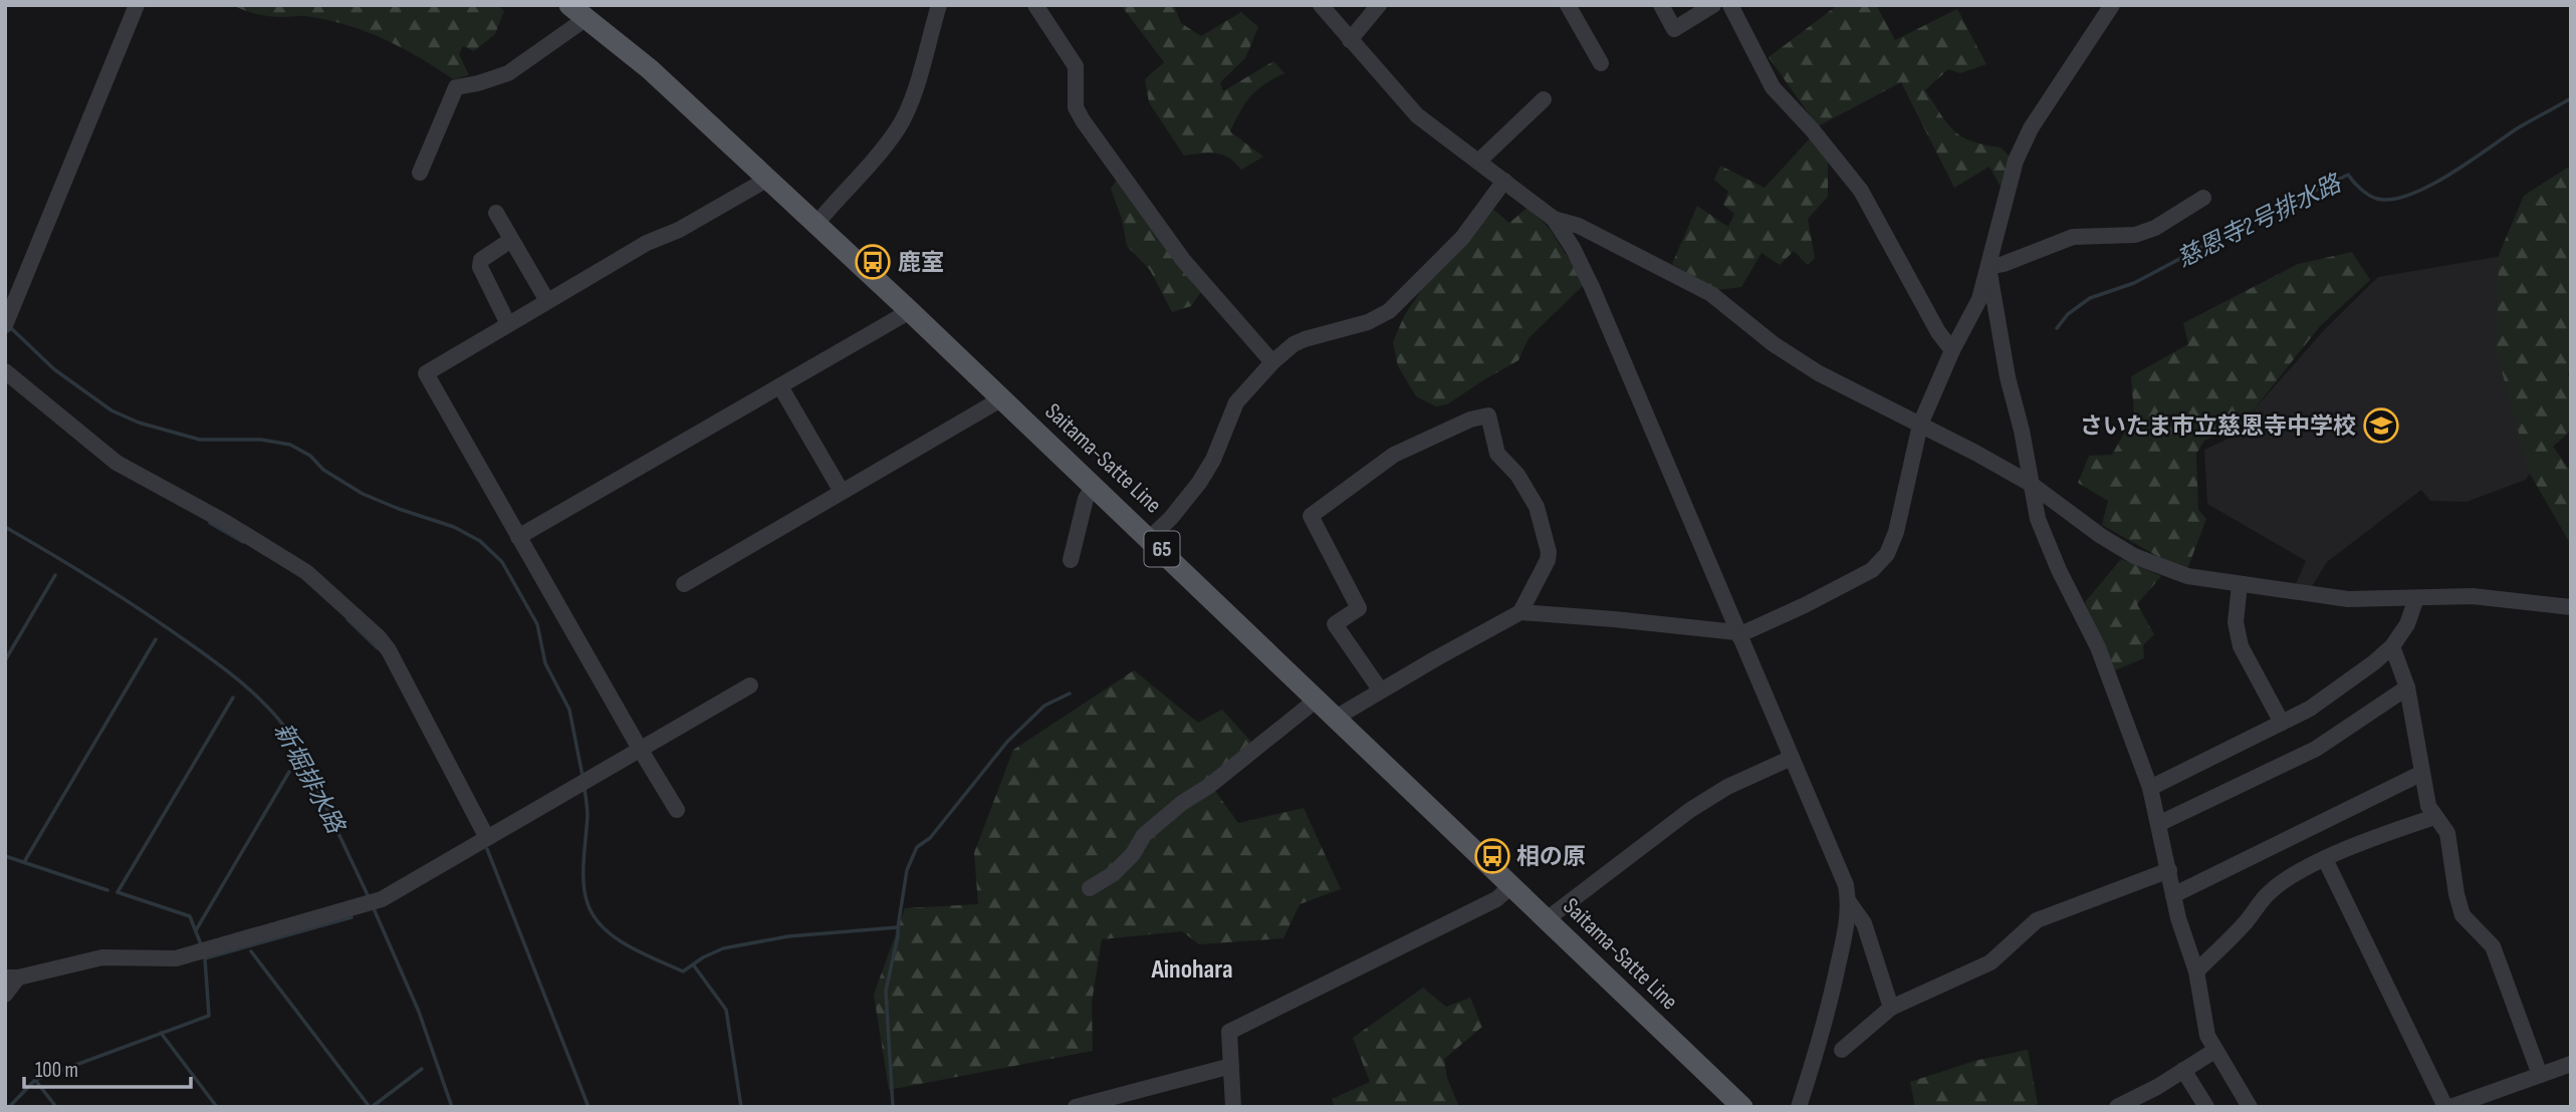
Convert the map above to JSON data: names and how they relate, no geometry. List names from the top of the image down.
{
  "streets": {
    "main road": ["Saitama-Satte Line", "65"]
  },
  "districts": ["Ainohara"],
  "water": ["慈恩寺2号排水路", "新堀排水路"],
  "places": {
    "bus stop": ["鹿室", "相の原"],
    "school or university": ["さいたま市立慈恩寺中学校"]
  },
  "scale_bar": "100 m"
}
